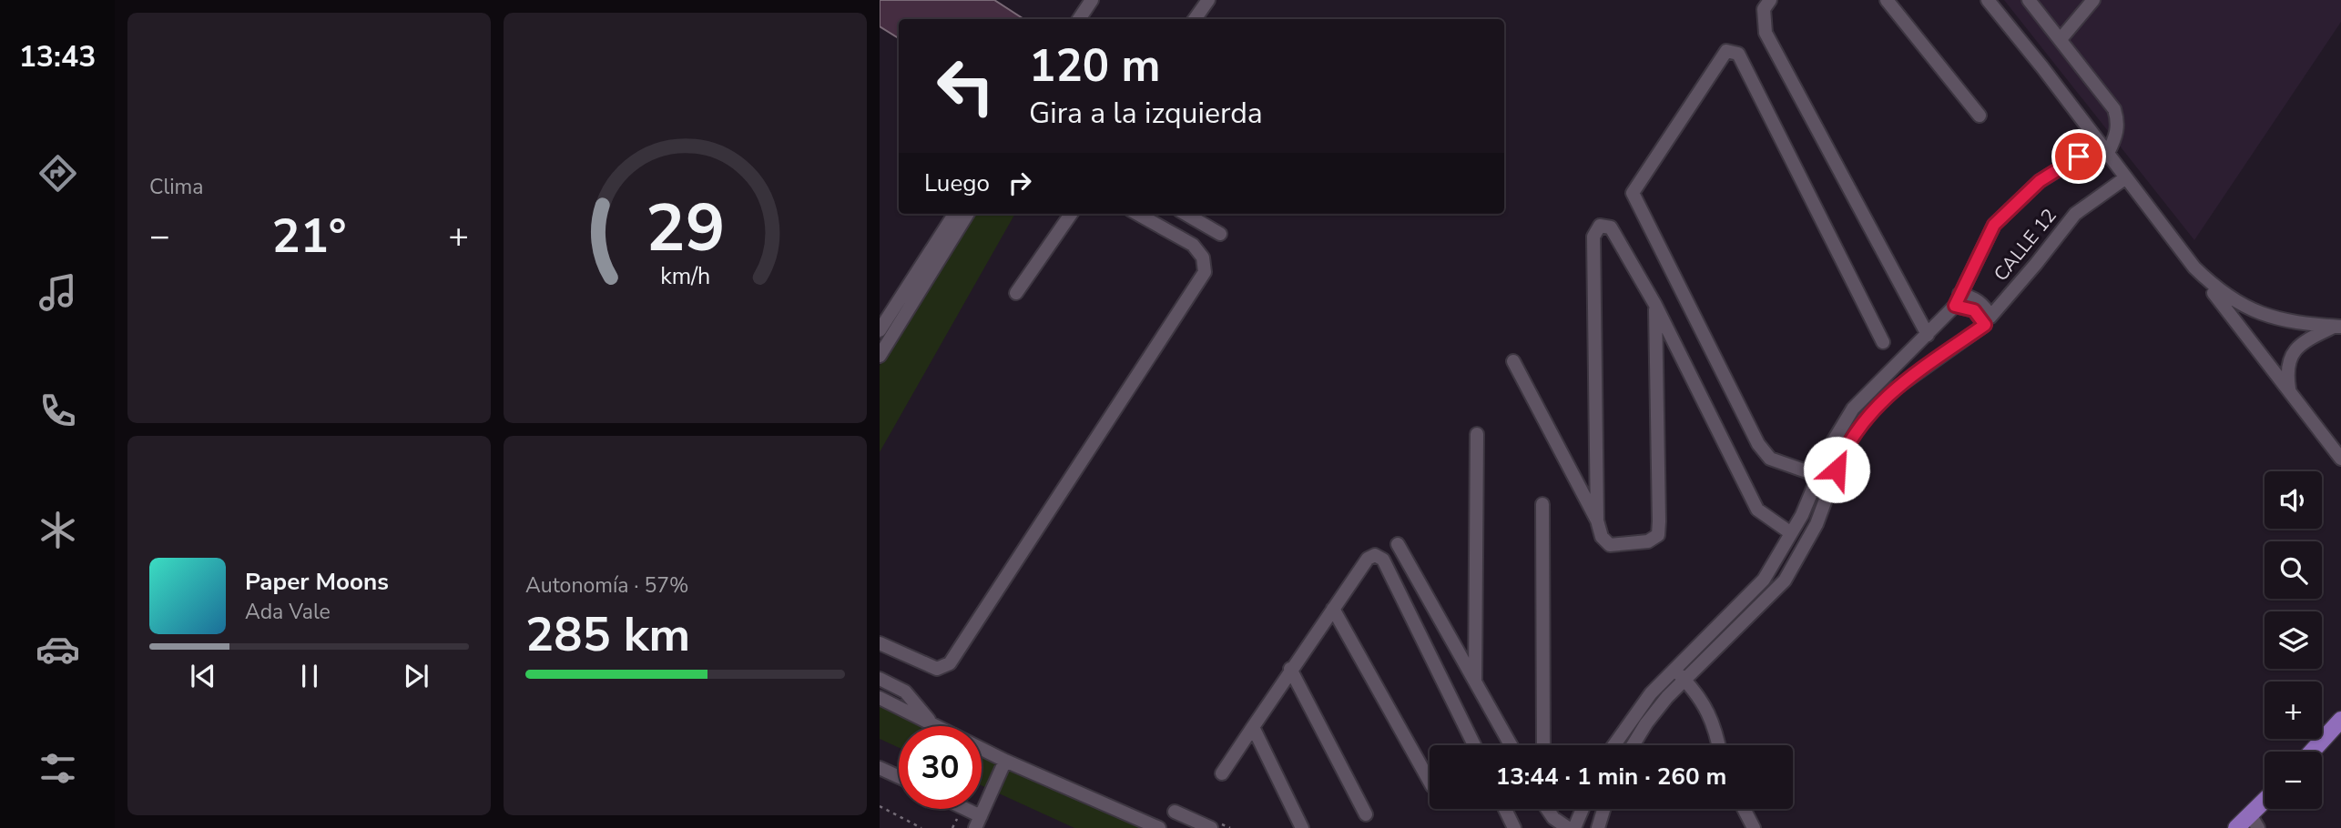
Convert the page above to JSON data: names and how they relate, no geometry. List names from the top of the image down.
{
  "streets": {
    "street": ["CALLE 12"]
  },
  "page": {
    "tabs": "13:43",
    "tile": [
      "Clima",
      ["Autonomía · 57%", "285 km"]
    ],
    "turn": ["120 m", "Gira a la izquierda"],
    "then": "Luego",
    "heat": ["−", "21°", "+"],
    "map_buttons": ["+", "−"],
    "song": ["Paper Moons", "Ada Vale"],
    "limit": "30",
    "trip": "13:44 · 1 min · 260 m",
    "gauge": ["29", "km/h"]
  }
}
